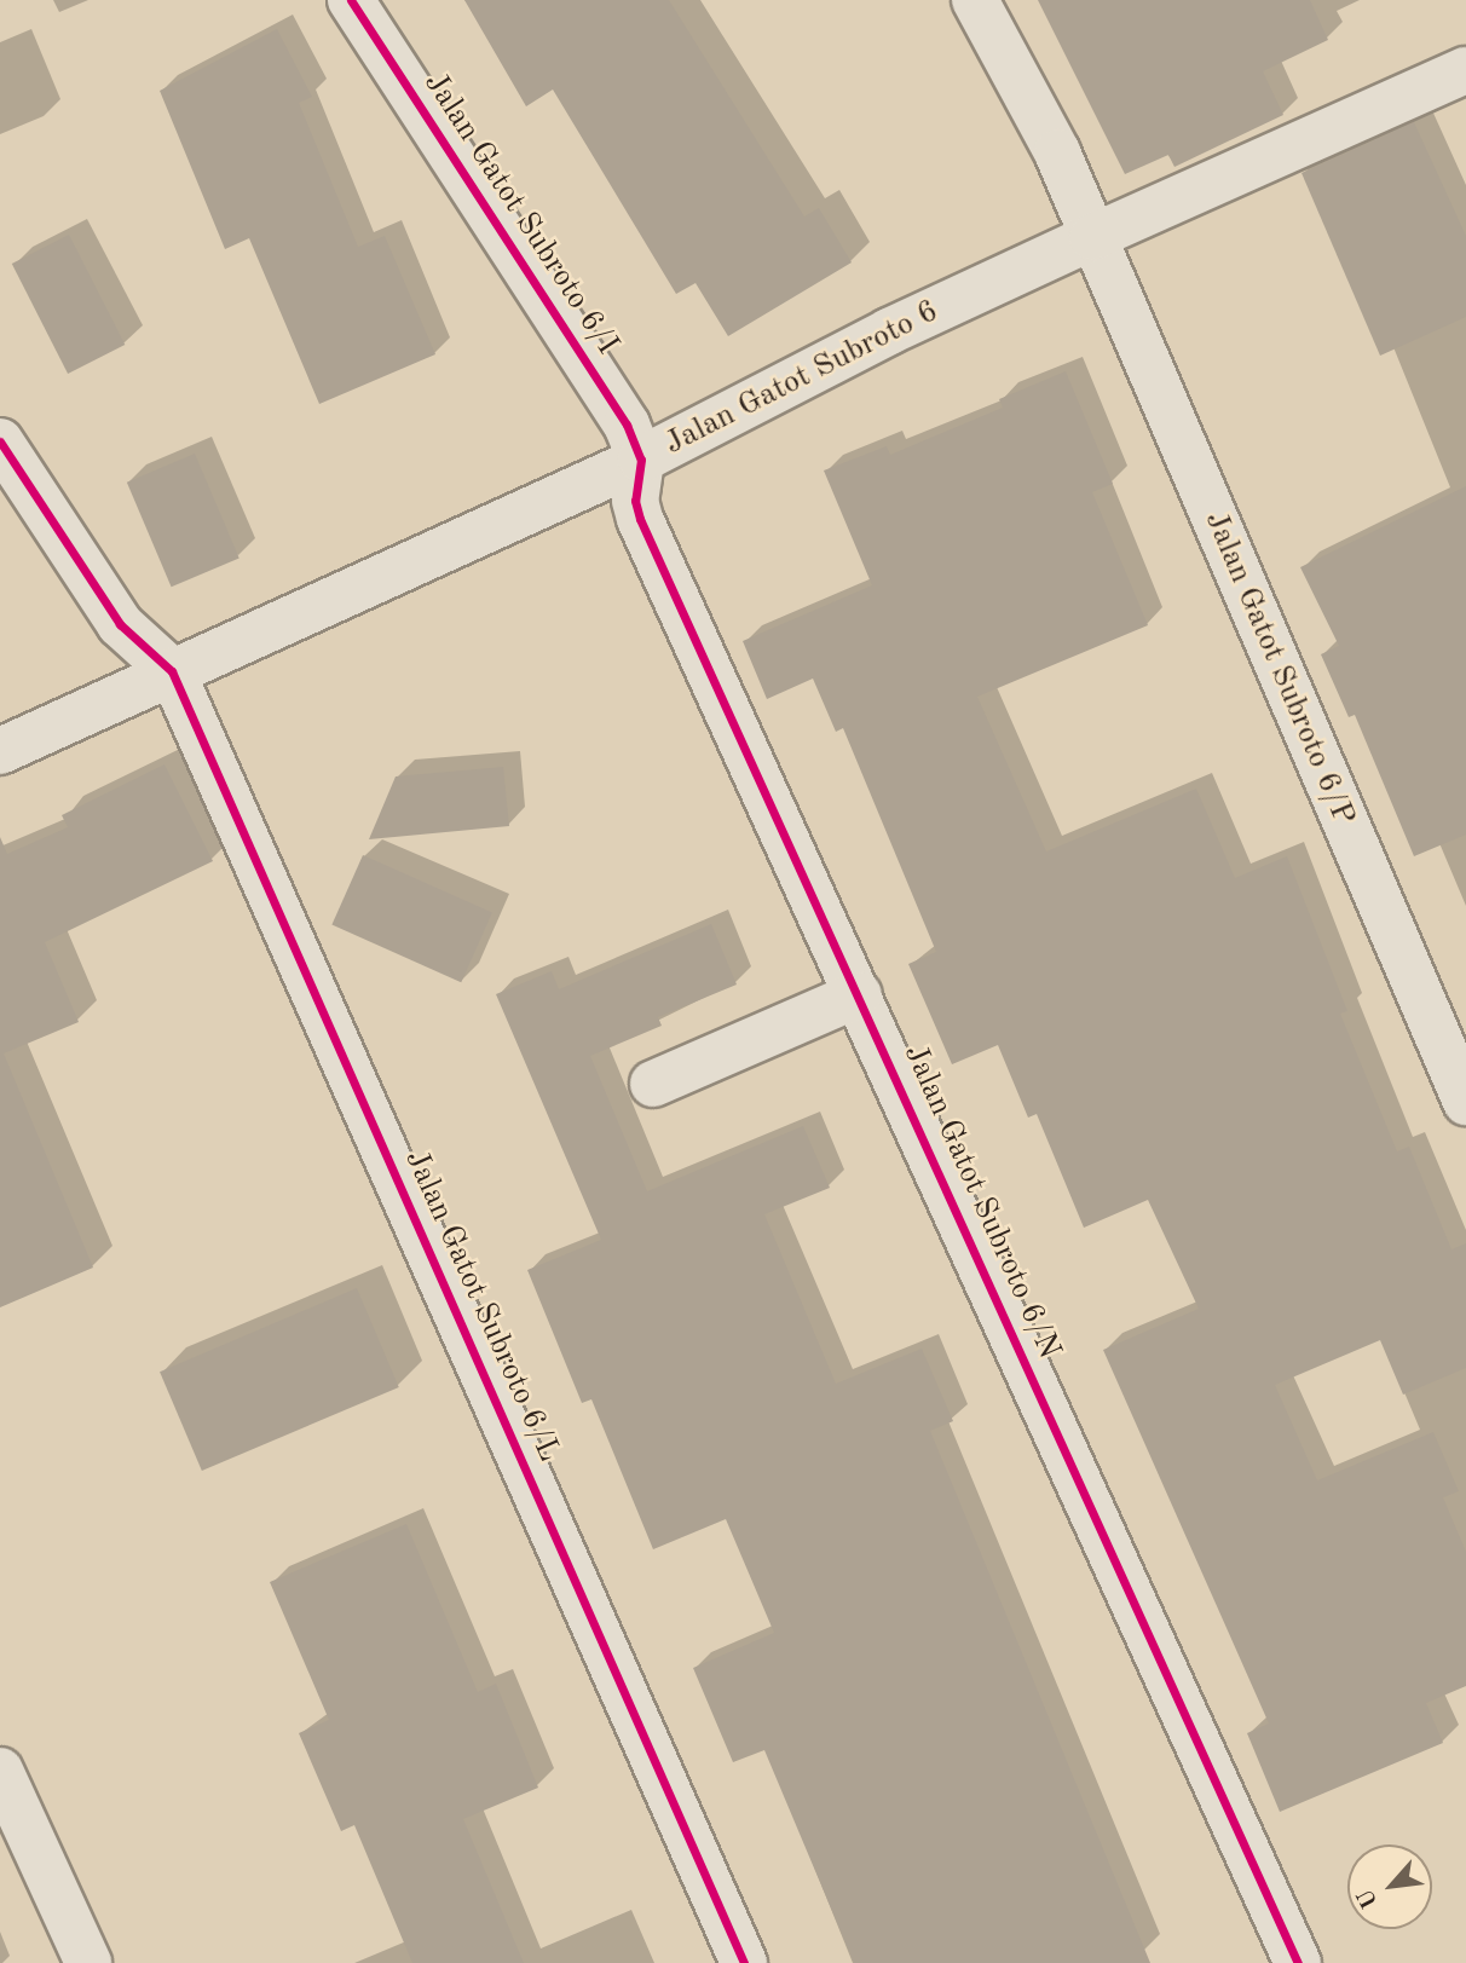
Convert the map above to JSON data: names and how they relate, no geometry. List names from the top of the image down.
{
  "streets": {
    "street": [
      "Jalan Gatot Subroto 6/I",
      "Jalan Gatot Subroto 6",
      "Jalan Gatot Subroto 6/P",
      "Jalan Gatot Subroto 6/N",
      "Jalan Gatot Subroto 6/L"
    ]
  },
  "crossings": [
    ["Jalan Gatot Subroto 6/I", "Jalan Gatot Subroto 6"],
    ["Jalan Gatot Subroto 6/I", "Jalan Gatot Subroto 6/N"],
    ["Jalan Gatot Subroto 6", "Jalan Gatot Subroto 6/P"],
    ["Jalan Gatot Subroto 6", "Jalan Gatot Subroto 6/N"],
    ["Jalan Gatot Subroto 6", "Jalan Gatot Subroto 6/L"]
  ],
  "north": "bottom left"
}
